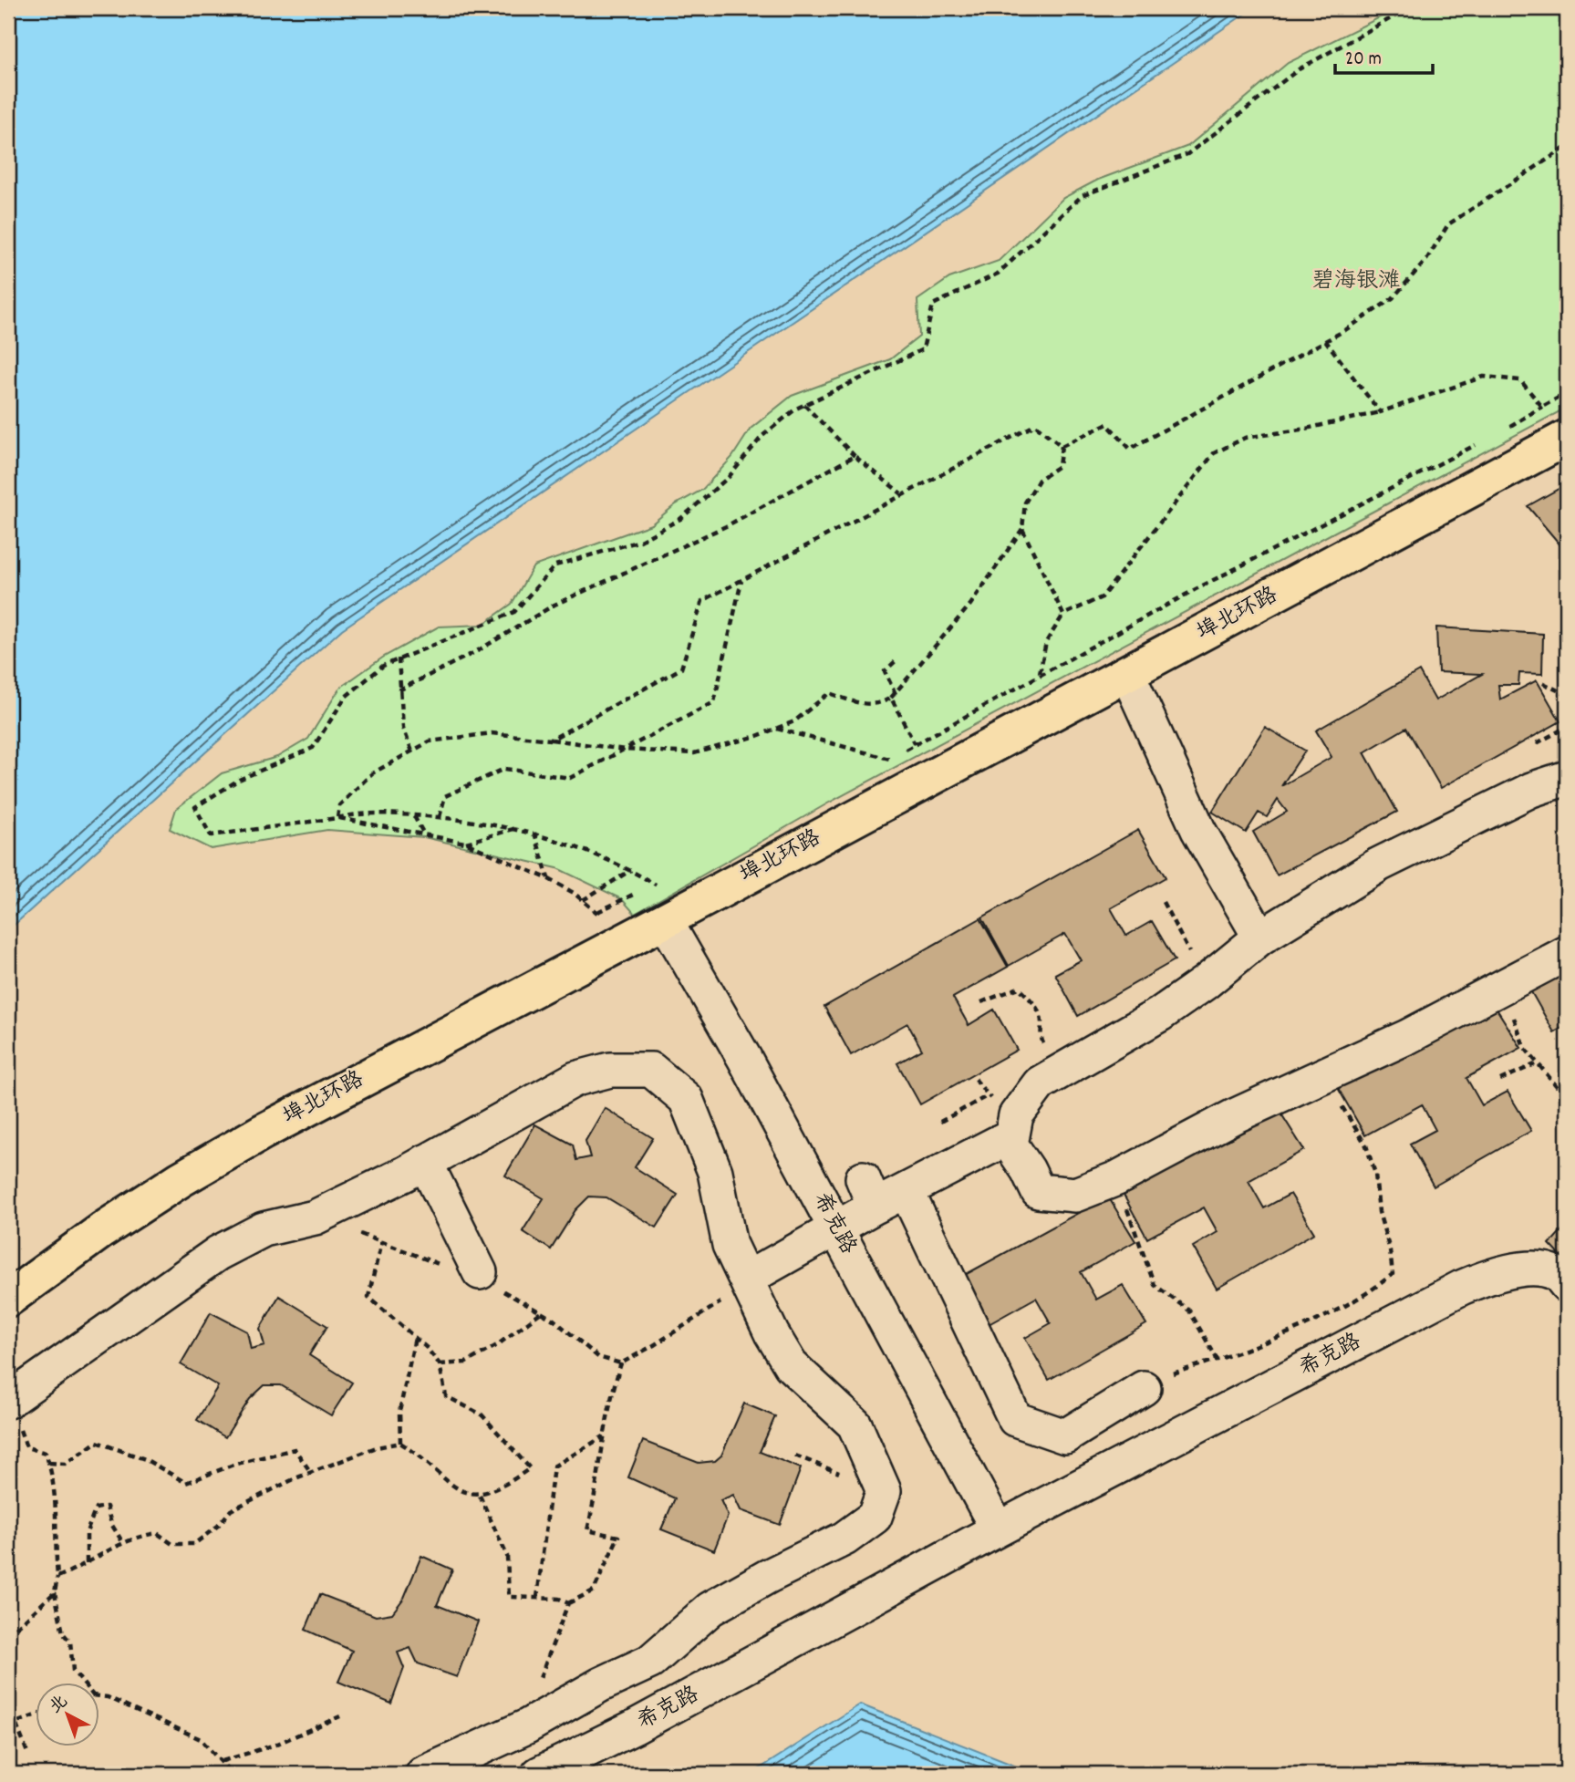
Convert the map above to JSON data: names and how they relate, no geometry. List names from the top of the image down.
{
  "streets": {
    "main road": ["埠北环路"],
    "street": ["希克路"]
  },
  "crossings": [
    ["埠北环路", "希克路"]
  ],
  "parks": ["碧海银滩"],
  "scale_bar": "20 m",
  "north": "top left"
}
